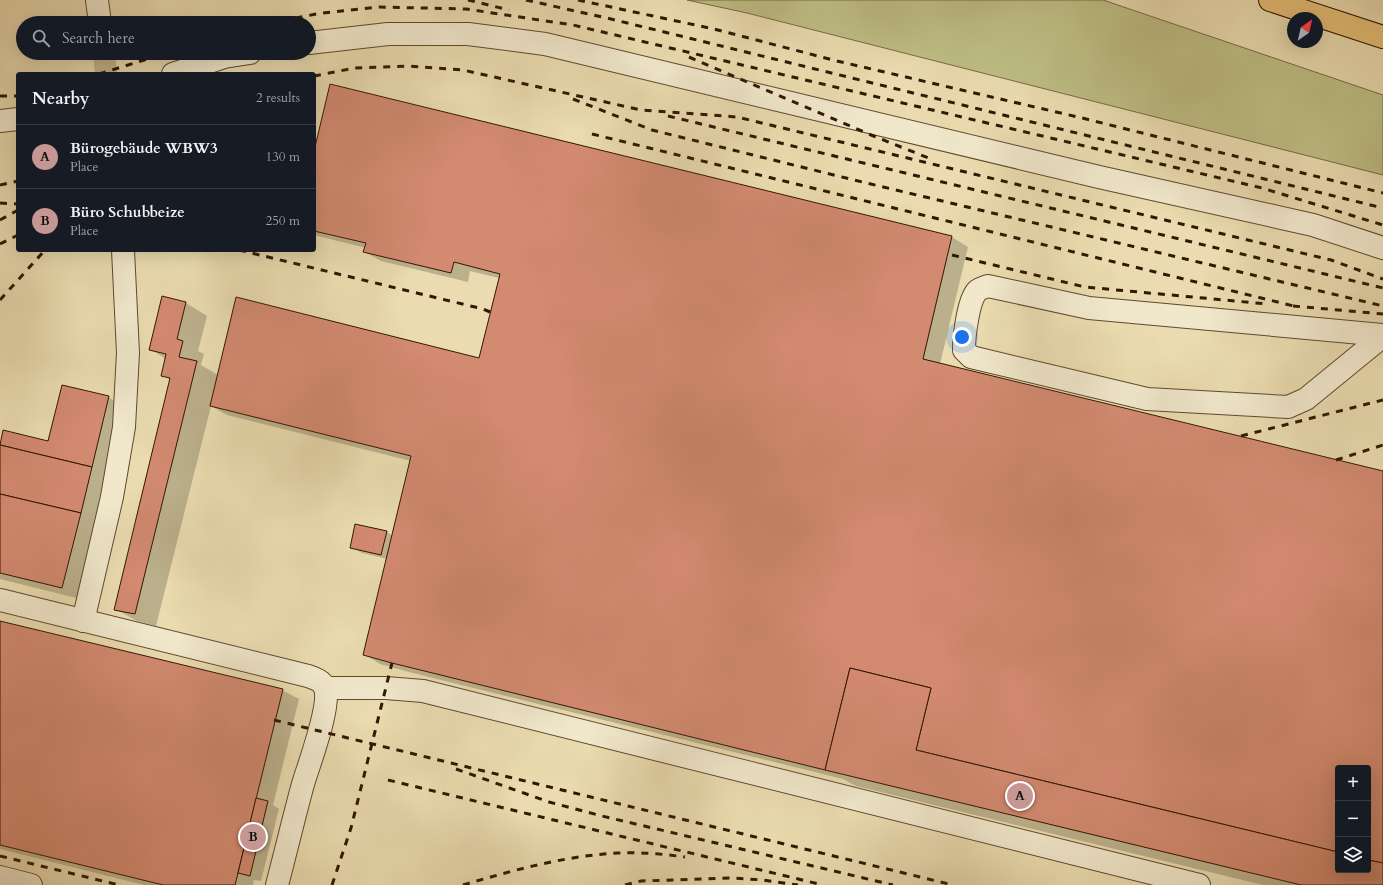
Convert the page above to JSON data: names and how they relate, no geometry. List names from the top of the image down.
{
  "north": "top right",
  "page": {
    "search": "Search here",
    "heading": ["Nearby", "2 results"],
    "list": [
      {
        "mark": "A",
        "name": "Bürogebäude WBW3",
        "note": "Place",
        "value": "130 m"
      },
      {
        "mark": "B",
        "name": "Büro Schubbeize",
        "note": "Place",
        "value": "250 m"
      }
    ],
    "map_buttons": ["+", "−"],
    "pins": ["A", "B"]
  }
}
